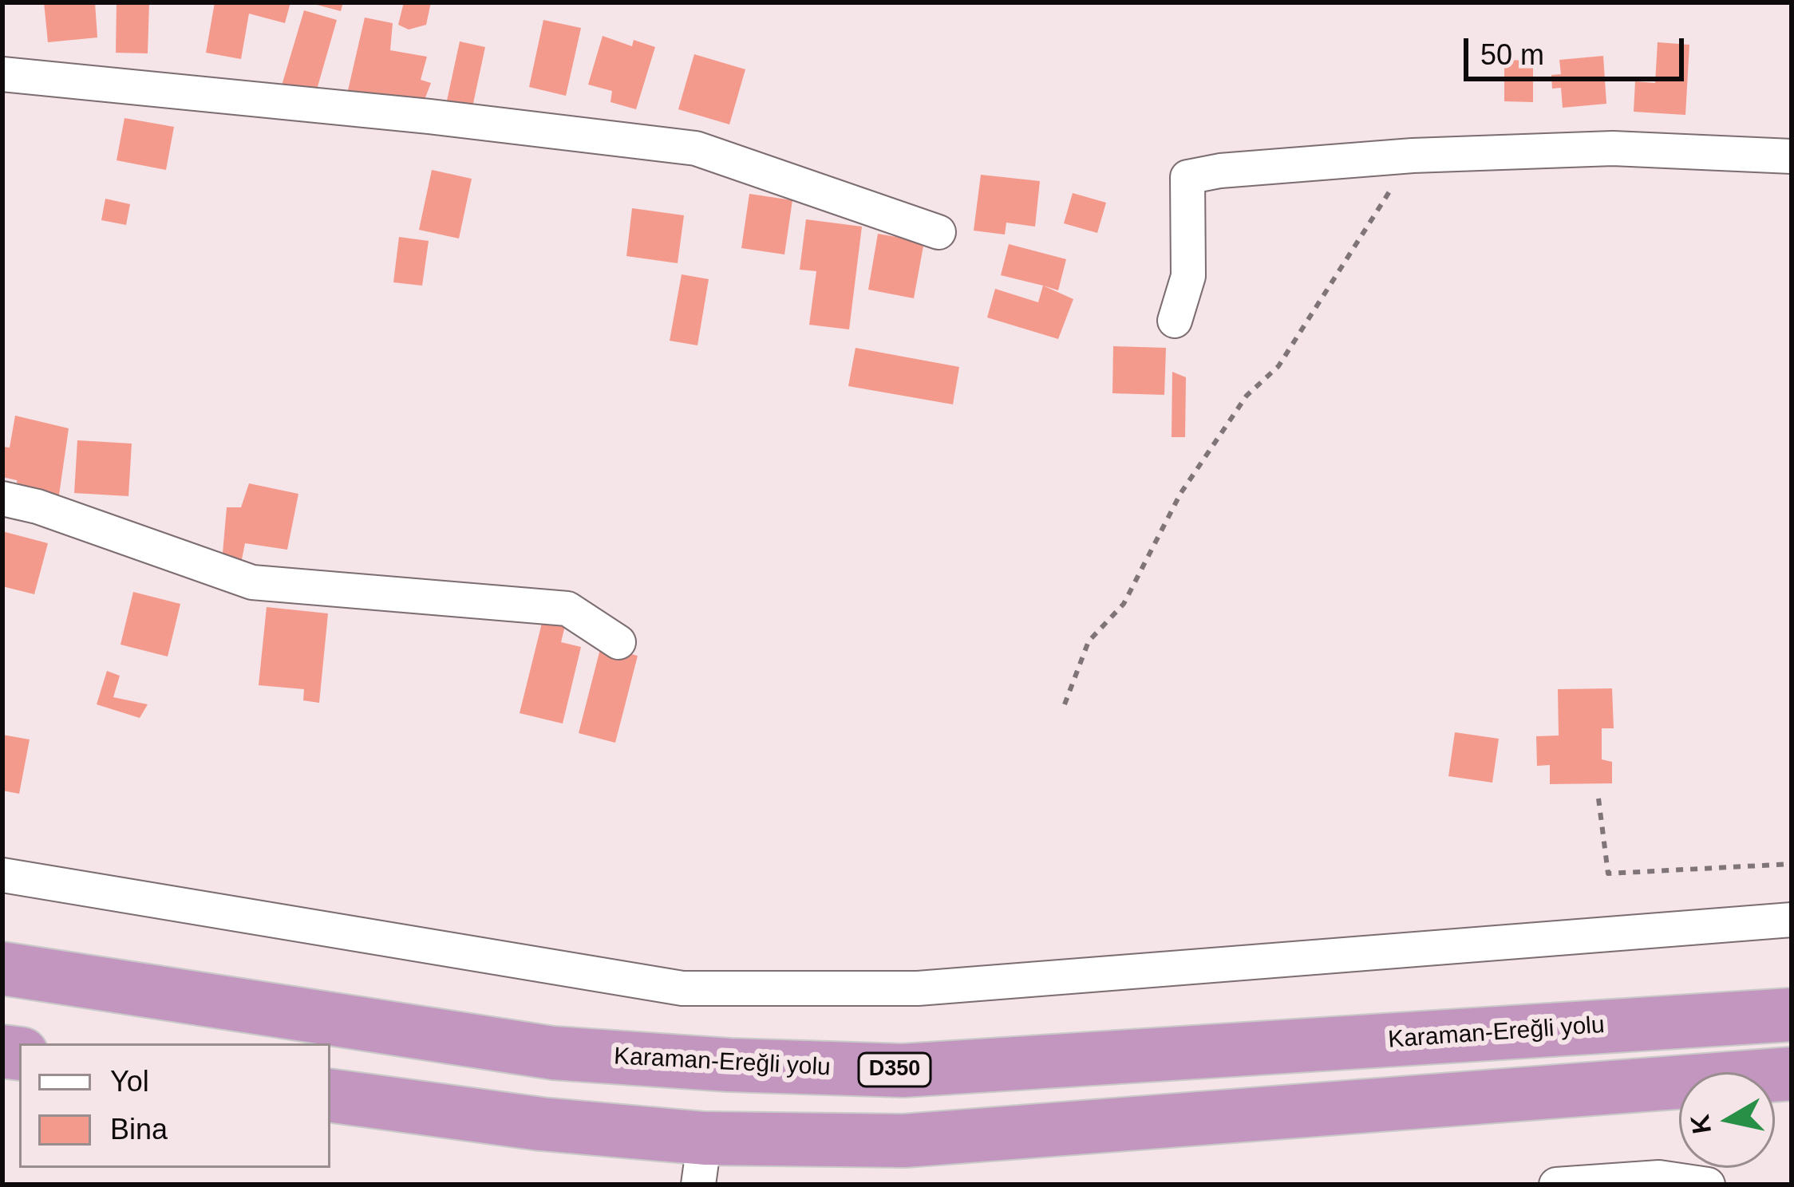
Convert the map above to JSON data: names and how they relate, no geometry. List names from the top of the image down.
{
  "streets": {
    "highway": ["Karaman-Ereğli yolu", "D350"]
  },
  "legend": ["Yol", "Bina"],
  "scale_bar": "50 m",
  "north": "left"
}
